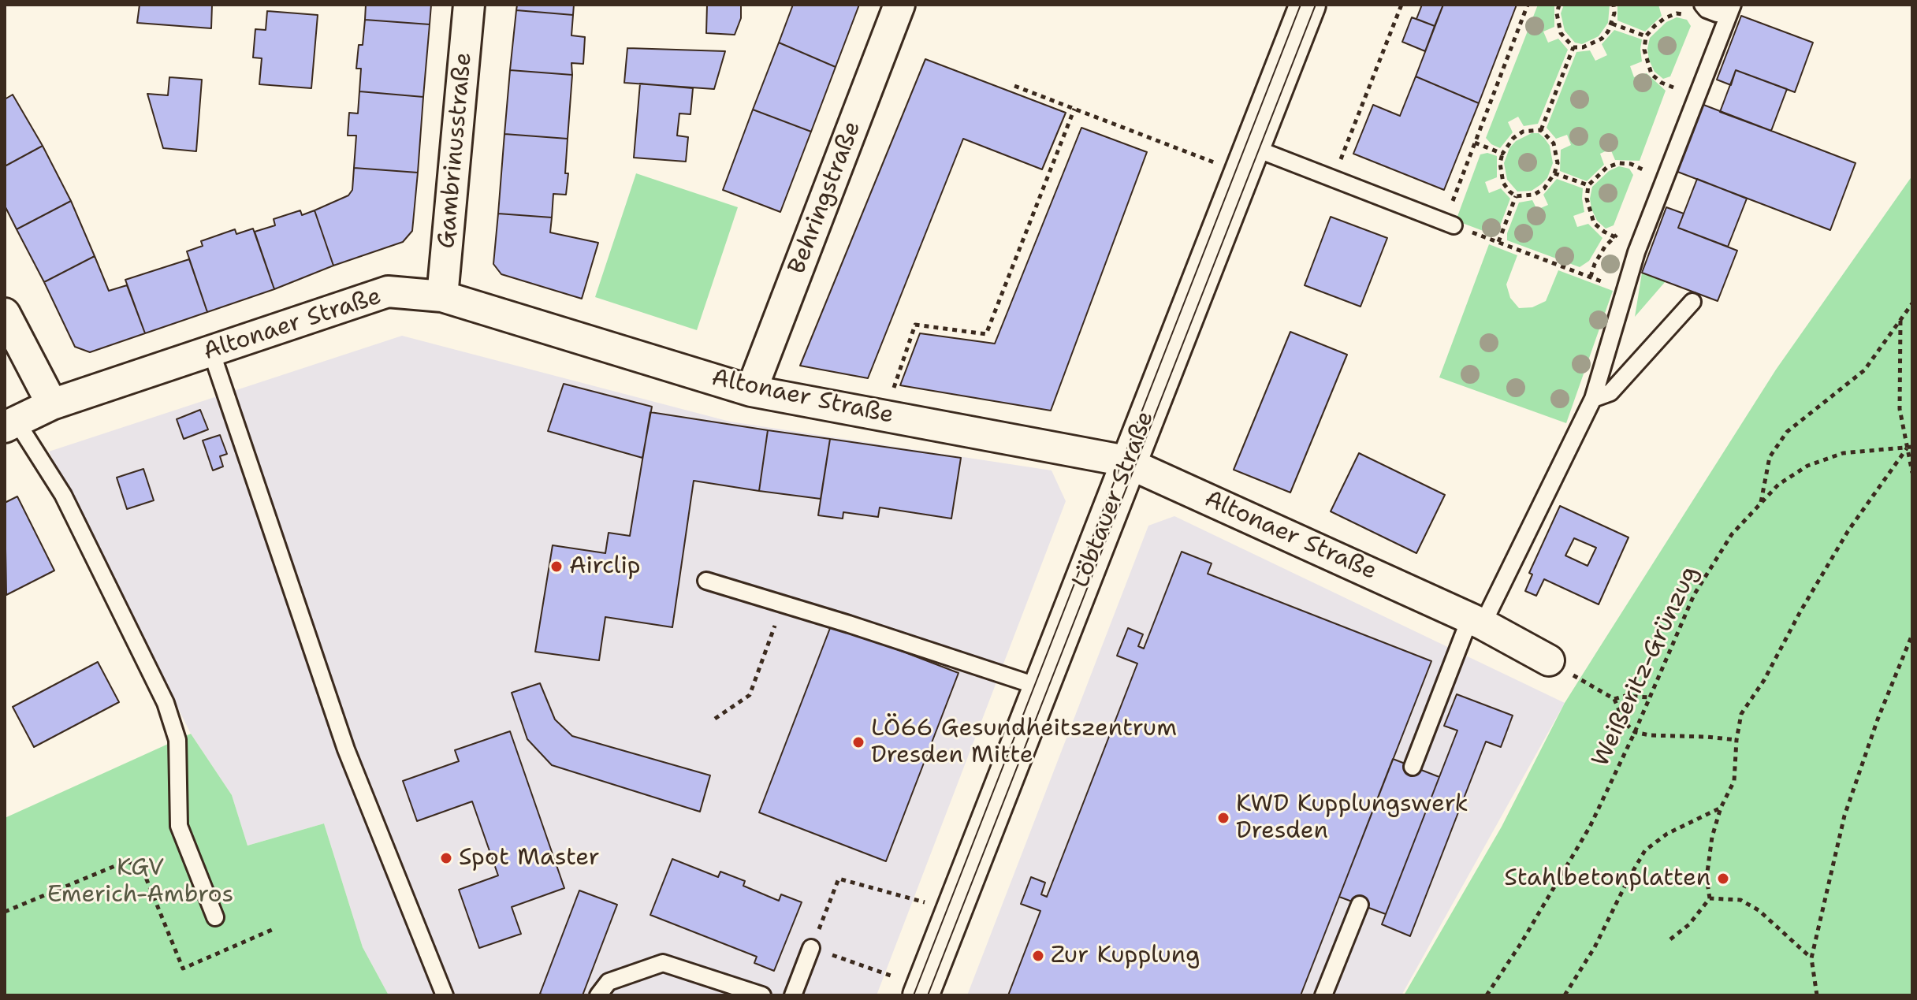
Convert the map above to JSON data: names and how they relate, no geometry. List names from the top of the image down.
{
  "streets": {
    "main road": ["Löbtauer Straße"],
    "street": ["Gambrinusstraße", "Behringstraße", "Altonaer Straße"],
    "path": ["Weißeritz-Grünzug"]
  },
  "crossings": [
    ["Gambrinusstraße", "Altonaer Straße"],
    ["Behringstraße", "Altonaer Straße"],
    ["Altonaer Straße", "Löbtauer Straße"]
  ],
  "parks": ["KGV Emerich-Ambros"],
  "places": [
    "Airclip",
    "LÖ66 Gesundheitszentrum Dresden Mitte",
    "KWD Kupplungswerk Dresden",
    "Spot Master",
    "Stahlbetonplatten",
    "Zur Kupplung"
  ]
}
